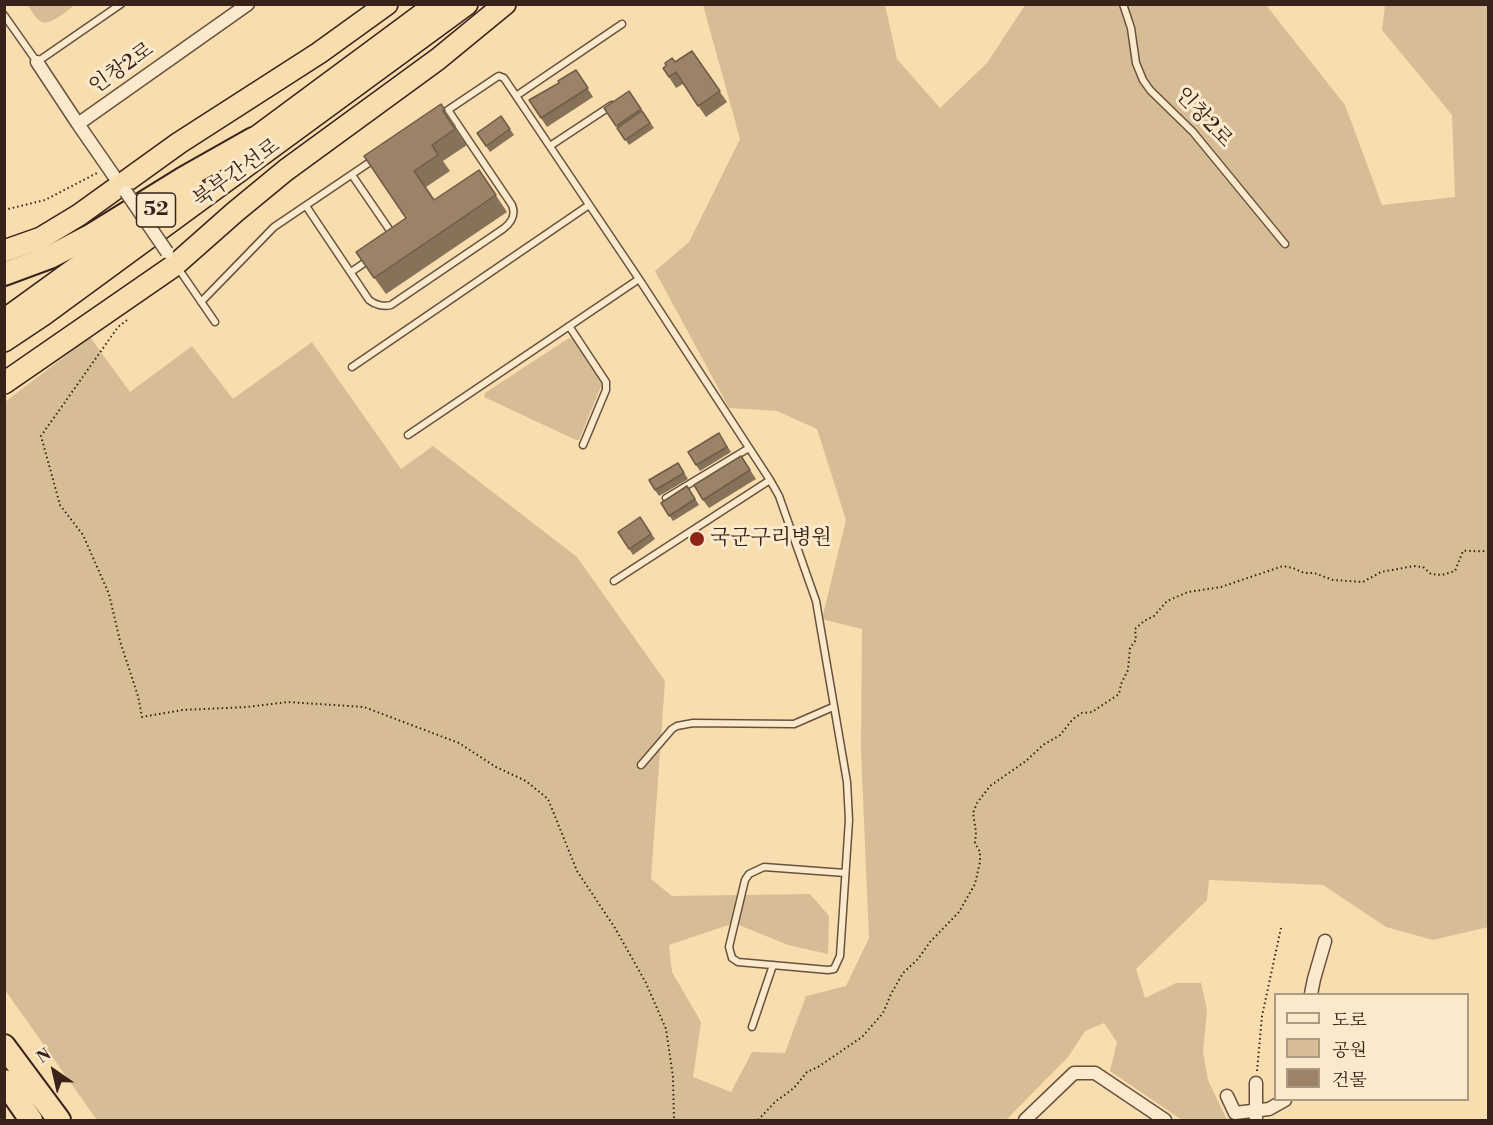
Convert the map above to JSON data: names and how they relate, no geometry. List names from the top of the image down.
{
  "streets": {
    "highway": ["북부간선로", "52"],
    "street": ["인창2로"]
  },
  "places": ["국군구리병원"],
  "legend": ["도로", "공원", "건물"],
  "north": "top left"
}
